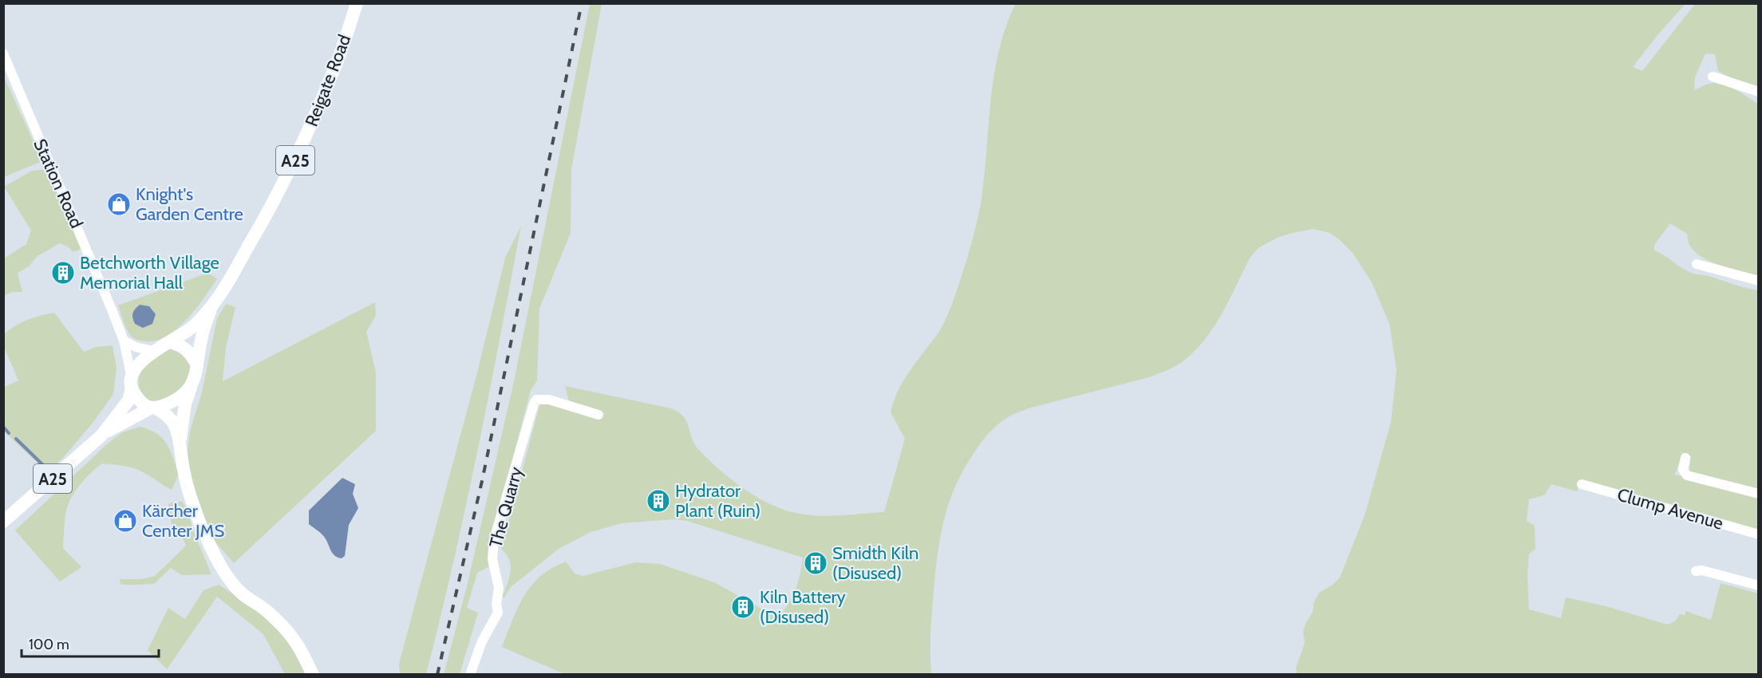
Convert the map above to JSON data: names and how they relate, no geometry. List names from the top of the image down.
{
  "streets": {
    "main road": ["Reigate Road", "A25"],
    "street": ["Station Road", "The Quarry", "Clump Avenue"]
  },
  "crossings": [
    ["Reigate Road", "A25"],
    ["Reigate Road", "Station Road"],
    ["A25", "Station Road"]
  ],
  "places": {
    "shop": ["Knight's Garden Centre", "Kärcher Center JMS"],
    "building": [
      "Betchworth Village Memorial Hall",
      "Hydrator Plant (Ruin)",
      "Smidth Kiln (Disused)",
      "Kiln Battery (Disused)"
    ]
  },
  "scale_bar": "100 m"
}
